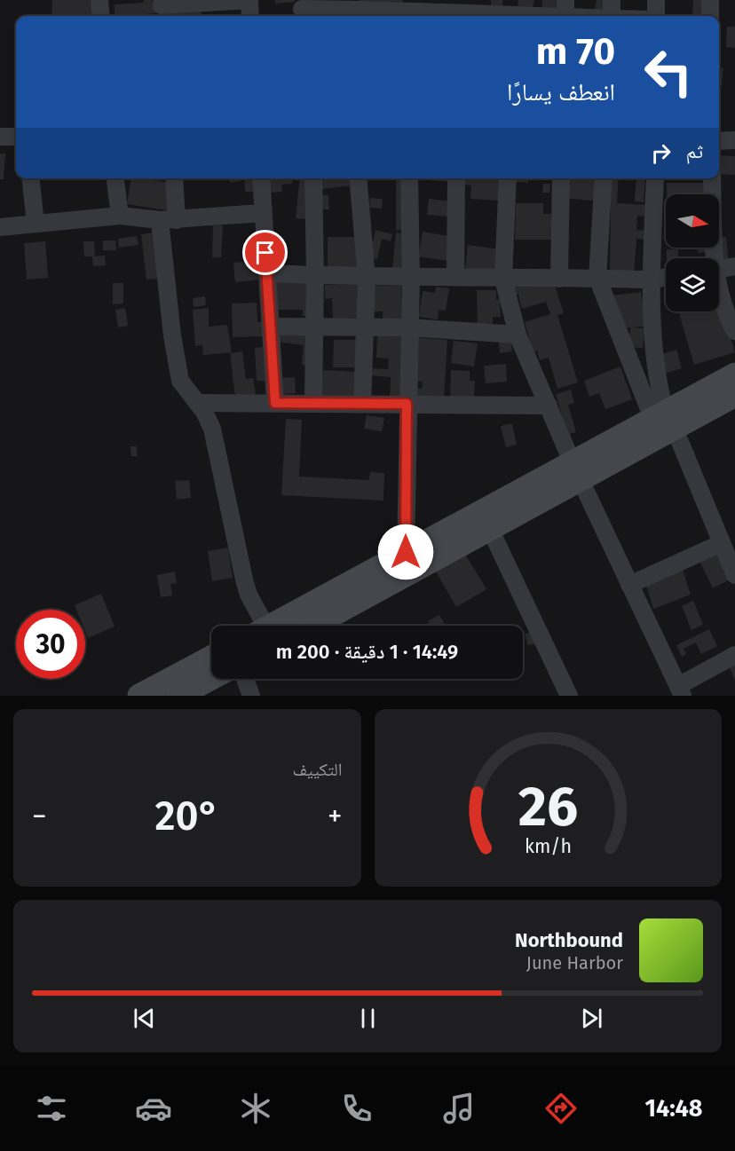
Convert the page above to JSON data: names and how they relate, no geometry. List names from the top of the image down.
{
  "north": "right",
  "page": {
    "turn": ["70 m", "انعطف يسارًا"],
    "then": "ثم",
    "limit": "30",
    "trip": "14:49 · 1 دقيقة · 200 m",
    "tile": "التكييف",
    "heat": ["−", "20°", "+"],
    "song": ["Northbound", "June Harbor"],
    "tabs": "14:48",
    "gauge": ["26", "km/h"]
  }
}
